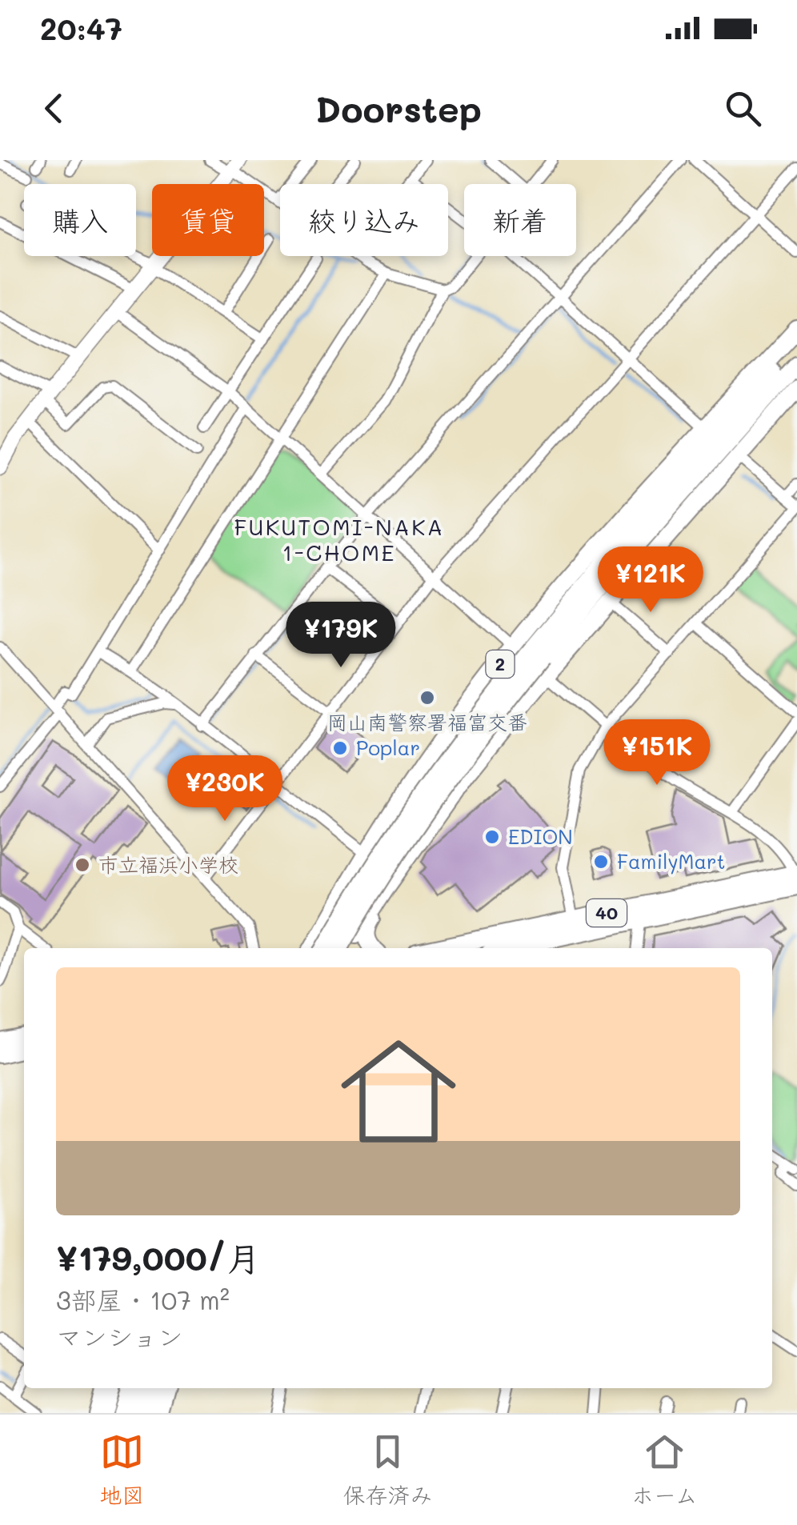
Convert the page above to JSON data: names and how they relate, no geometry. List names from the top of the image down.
{
  "streets": {
    "main road": ["2", "40"]
  },
  "districts": ["FUKUTOMI-NAKA 1-CHOME"],
  "places": [
    "岡山南警察署福富交番",
    "Poplar",
    "EDION",
    "FamilyMart",
    "市立福浜小学校"
  ],
  "page": {
    "status": "20:47",
    "header": "Doorstep",
    "chip": [
      "購入",
      "賃貸",
      "絞り込み",
      "新着"
    ],
    "price": [
      "¥121K",
      "¥179K",
      "¥151K",
      "¥230K"
    ],
    "list": [
      {
        "name": "¥179,000/月",
        "note": "3部屋 · 107 m² · マンション"
      }
    ],
    "tabs": ["地図", "保存済み", "ホーム"]
  }
}
